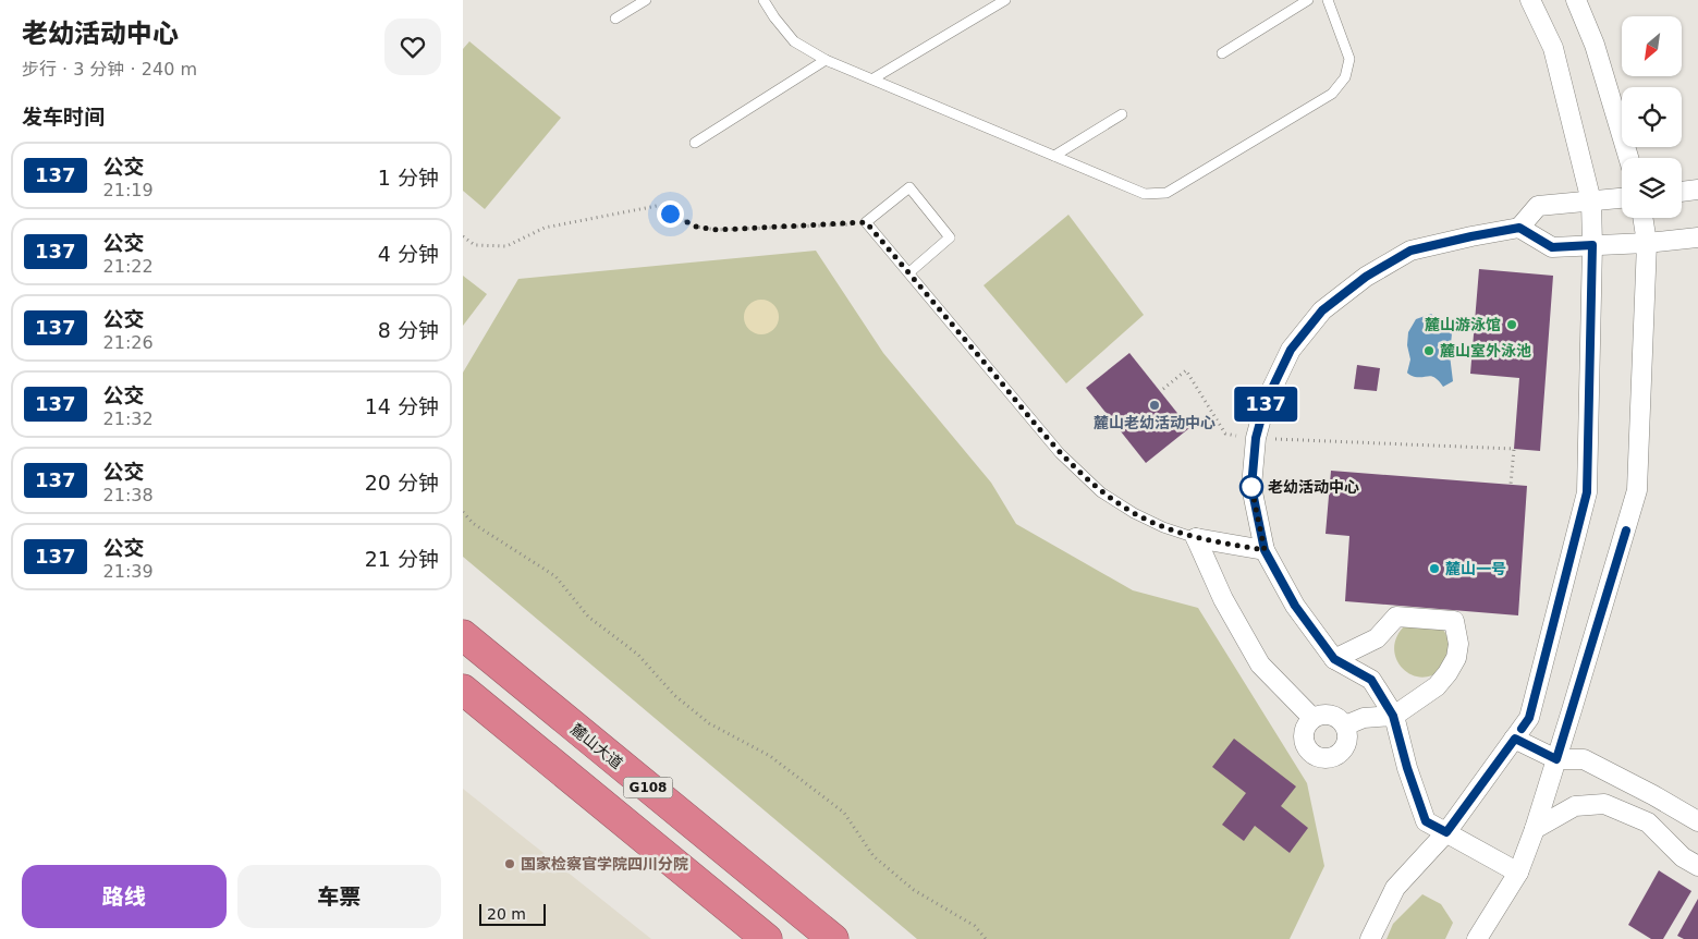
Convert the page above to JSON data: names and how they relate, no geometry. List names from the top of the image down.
{
  "streets": {
    "highway": ["麓山大道", "G108"]
  },
  "places": [
    "麓山游泳馆",
    "麓山室外泳池",
    "麓山老幼活动中心",
    "老幼活动中心",
    "麓山一号",
    "国家检察官学院四川分院"
  ],
  "lines": ["bus line 137"],
  "scale_bar": "20 m",
  "north": "bottom left",
  "page": {
    "heading": [
      ["老幼活动中心", "步行 · 3 分钟 · 240 m"],
      "发车时间"
    ],
    "on_map": "137",
    "list": [
      {
        "mark": "137",
        "name": "公交",
        "note": "21:19",
        "value": "1 分钟"
      },
      {
        "mark": "137",
        "name": "公交",
        "note": "21:22",
        "value": "4 分钟"
      },
      {
        "mark": "137",
        "name": "公交",
        "note": "21:26",
        "value": "8 分钟"
      },
      {
        "mark": "137",
        "name": "公交",
        "note": "21:32",
        "value": "14 分钟"
      },
      {
        "mark": "137",
        "name": "公交",
        "note": "21:38",
        "value": "20 分钟"
      },
      {
        "mark": "137",
        "name": "公交",
        "note": "21:39",
        "value": "21 分钟"
      }
    ],
    "buttons": ["路线", "车票"],
    "scale": "20 m"
  }
}
